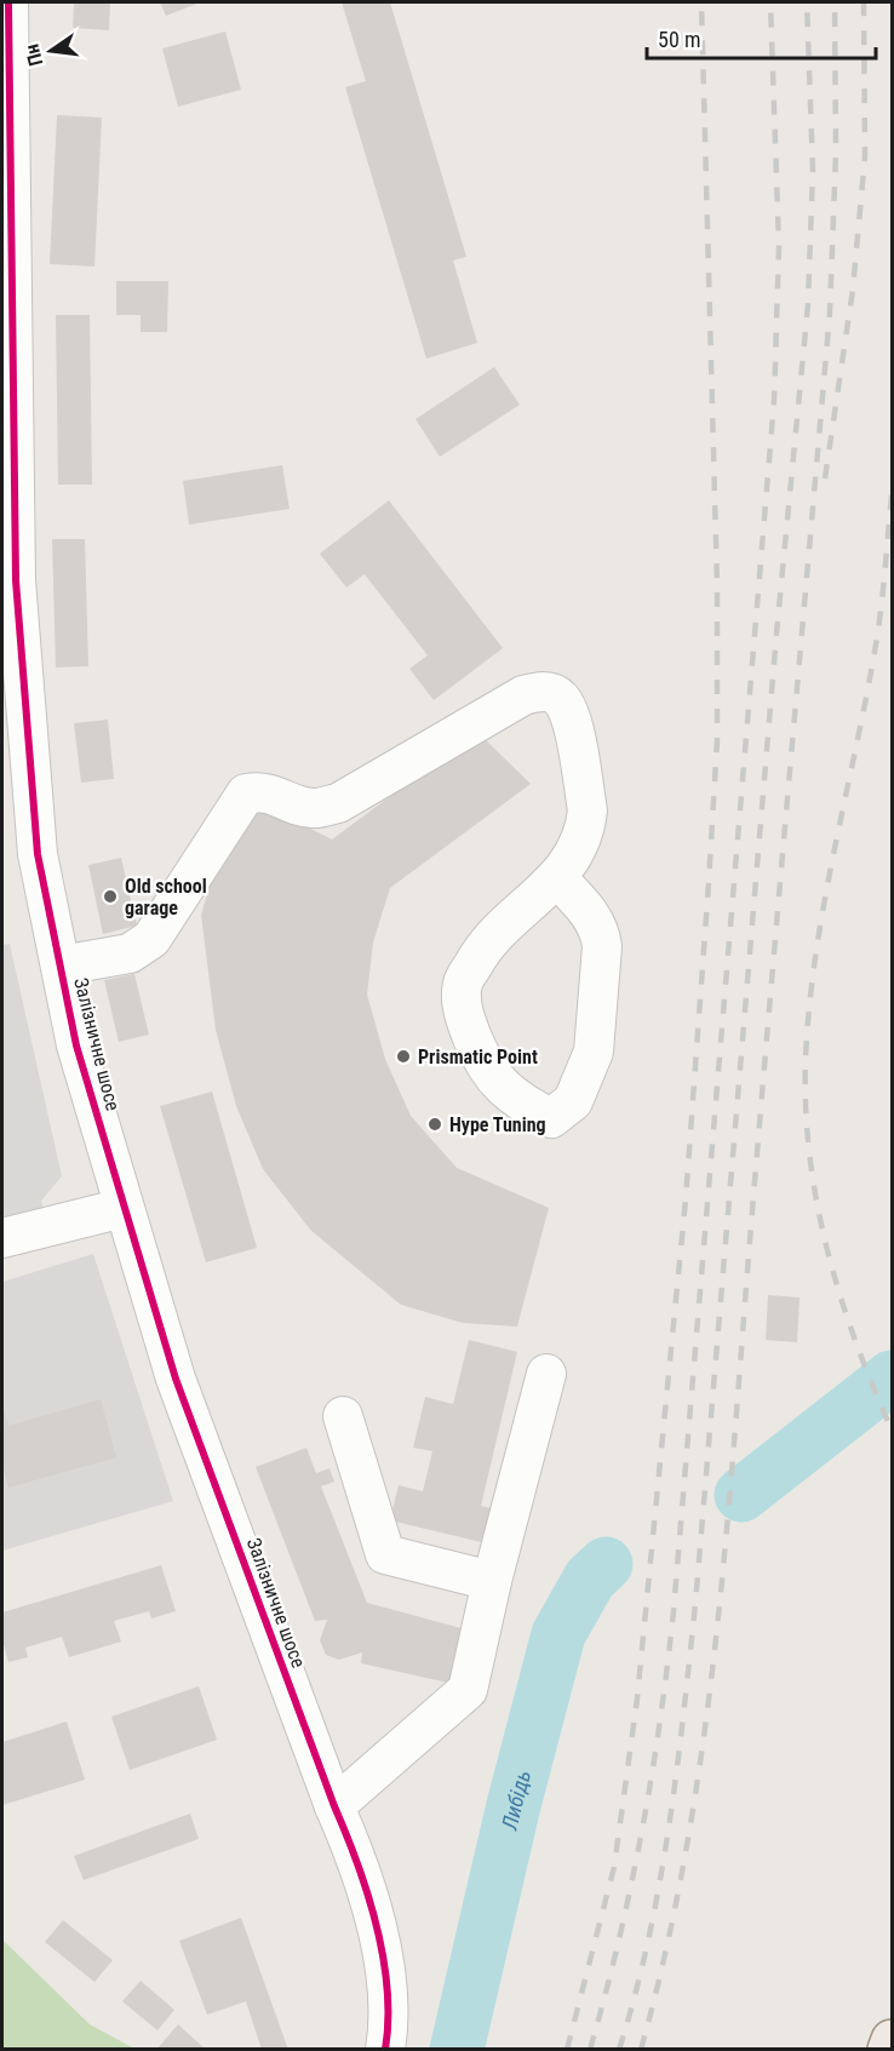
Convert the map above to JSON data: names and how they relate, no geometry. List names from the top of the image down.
{
  "streets": {
    "street": ["Залізничне шосе"]
  },
  "water": ["Либідь"],
  "places": ["Old school garage", "Prismatic Point", "Hype Tuning"],
  "scale_bar": "50 m",
  "north": "left"
}
